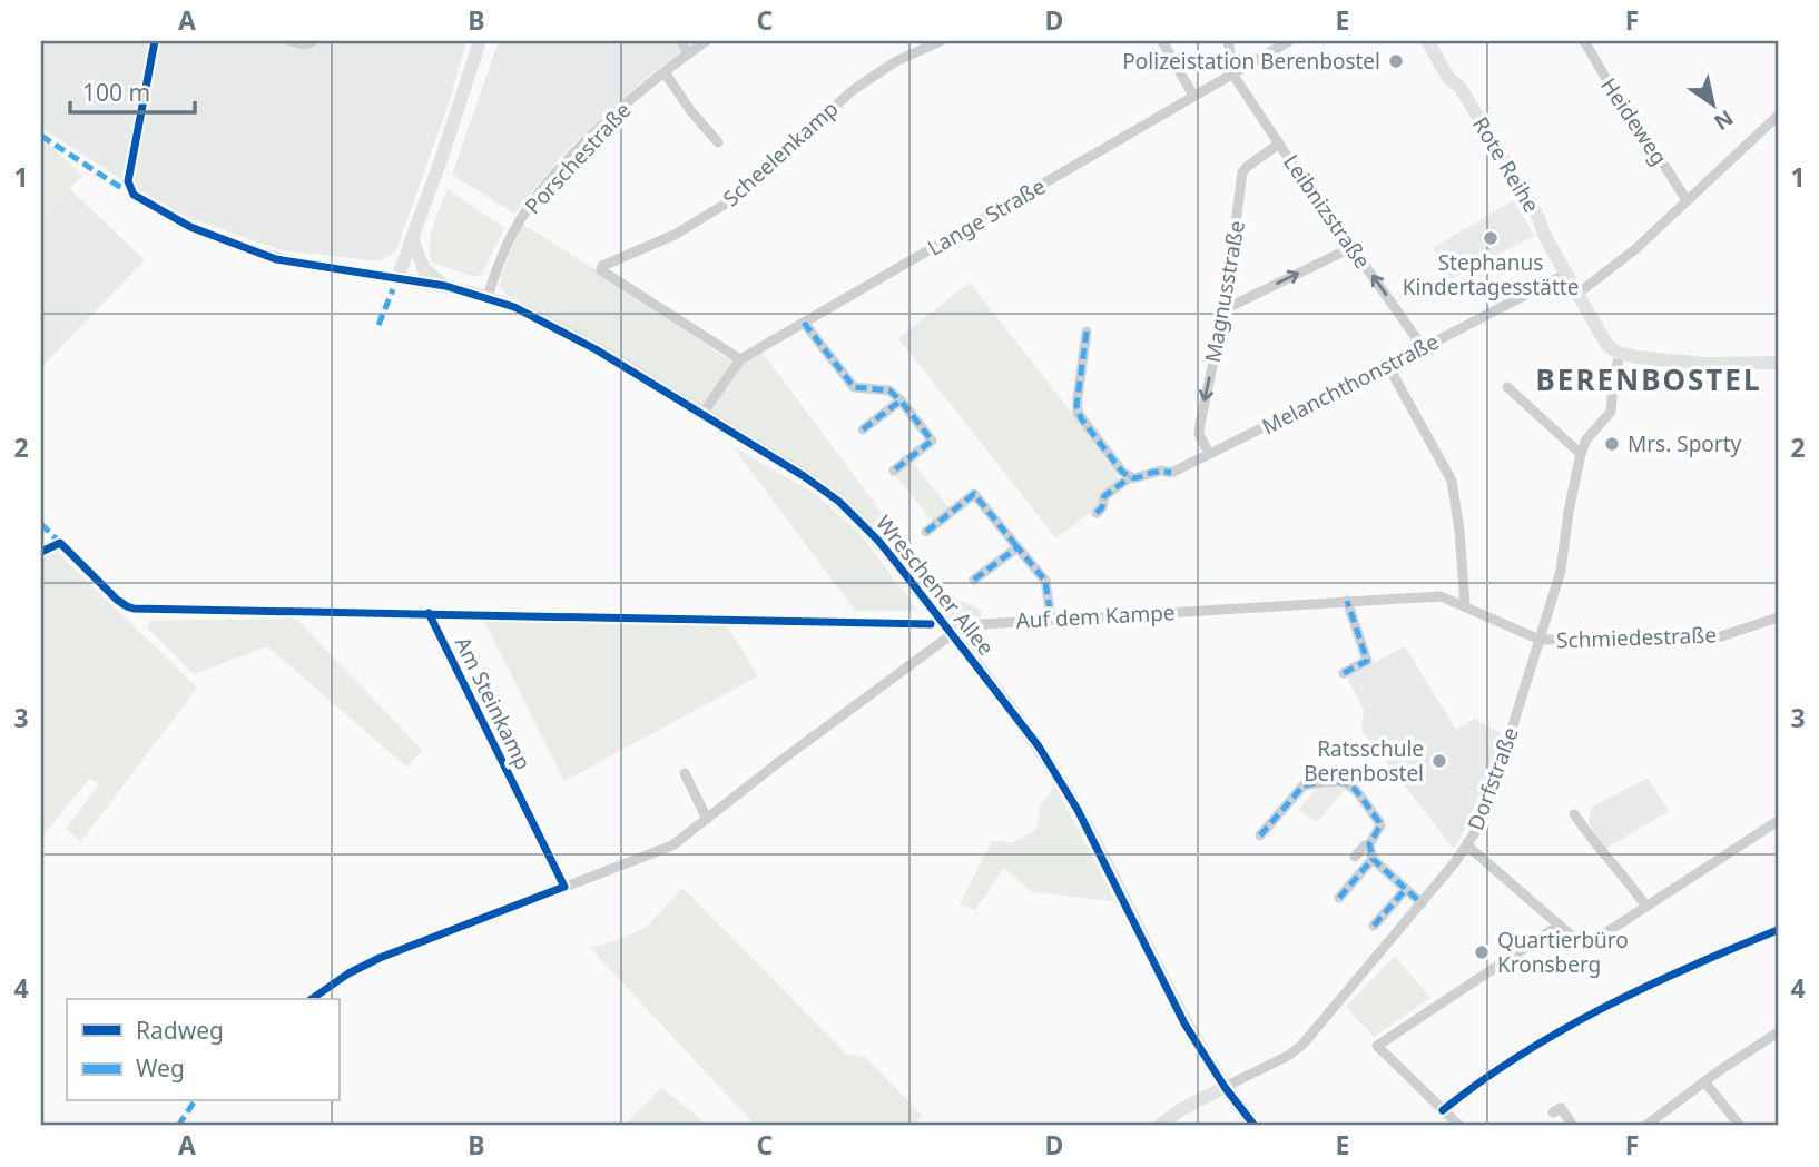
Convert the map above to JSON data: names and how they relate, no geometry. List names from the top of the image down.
{
  "streets": {
    "street": [
      "Heideweg",
      "Scheelenkamp",
      "Porschestraße",
      "Rote Reihe",
      "Leibnizstraße",
      "Lange Straße",
      "Magnusstraße",
      "Melanchthonstraße",
      "Wreschener Allee",
      "Auf dem Kampe",
      "Schmiedestraße",
      "Am Steinkamp",
      "Dorfstraße"
    ]
  },
  "crossings": [
    ["Scheelenkamp", "Lange Straße"],
    ["Porschestraße", "Wreschener Allee"],
    ["Rote Reihe", "Melanchthonstraße"],
    ["Rote Reihe", "Dorfstraße"],
    ["Leibnizstraße", "Lange Straße"],
    ["Leibnizstraße", "Magnusstraße"],
    ["Leibnizstraße", "Melanchthonstraße"],
    ["Lange Straße", "Wreschener Allee"],
    ["Magnusstraße", "Melanchthonstraße"],
    ["Wreschener Allee", "Auf dem Kampe"],
    ["Wreschener Allee", "Dorfstraße"],
    ["Auf dem Kampe", "Schmiedestraße"],
    ["Auf dem Kampe", "Am Steinkamp"],
    ["Auf dem Kampe", "Dorfstraße"],
    ["Schmiedestraße", "Dorfstraße"]
  ],
  "one_way": ["Magnusstraße"],
  "districts": ["BERENBOSTEL"],
  "places": [
    "Polizeistation Berenbostel",
    "Stephanus Kindertagesstätte",
    "Mrs. Sporty",
    "Ratsschule Berenbostel",
    "Quartierbüro Kronsberg"
  ],
  "legend": ["Radweg", "Weg"],
  "scale_bar": "100 m",
  "north": "bottom right",
  "grid": {
    "columns": [
      "A",
      "B",
      "C",
      "D",
      "E",
      "F"
    ],
    "rows": [
      "1",
      "2",
      "3",
      "4"
    ]
  }
}
